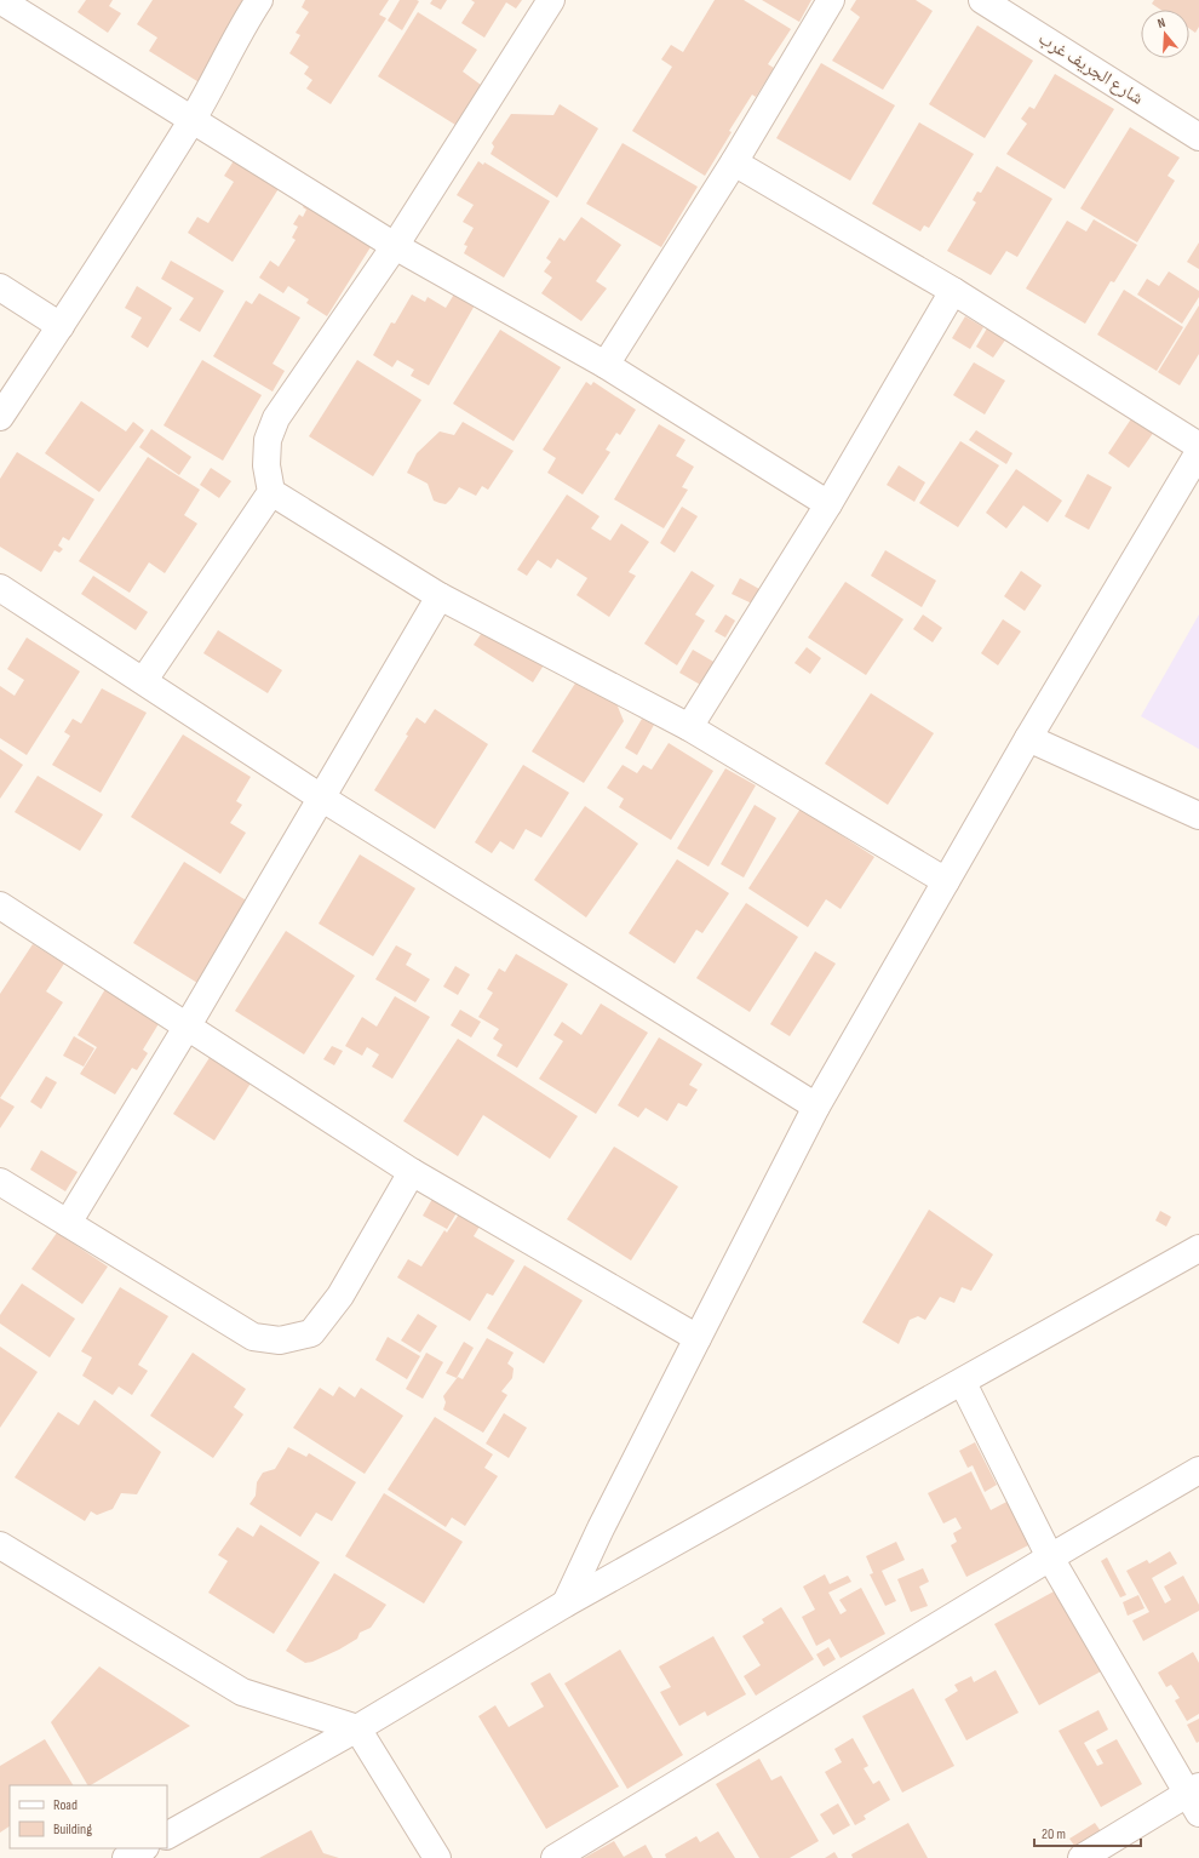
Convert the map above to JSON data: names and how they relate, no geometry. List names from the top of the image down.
{
  "streets": {
    "street": ["شارع الجريف غرب"]
  },
  "legend": ["Road", "Building"],
  "scale_bar": "20 m",
  "north": "top"
}
